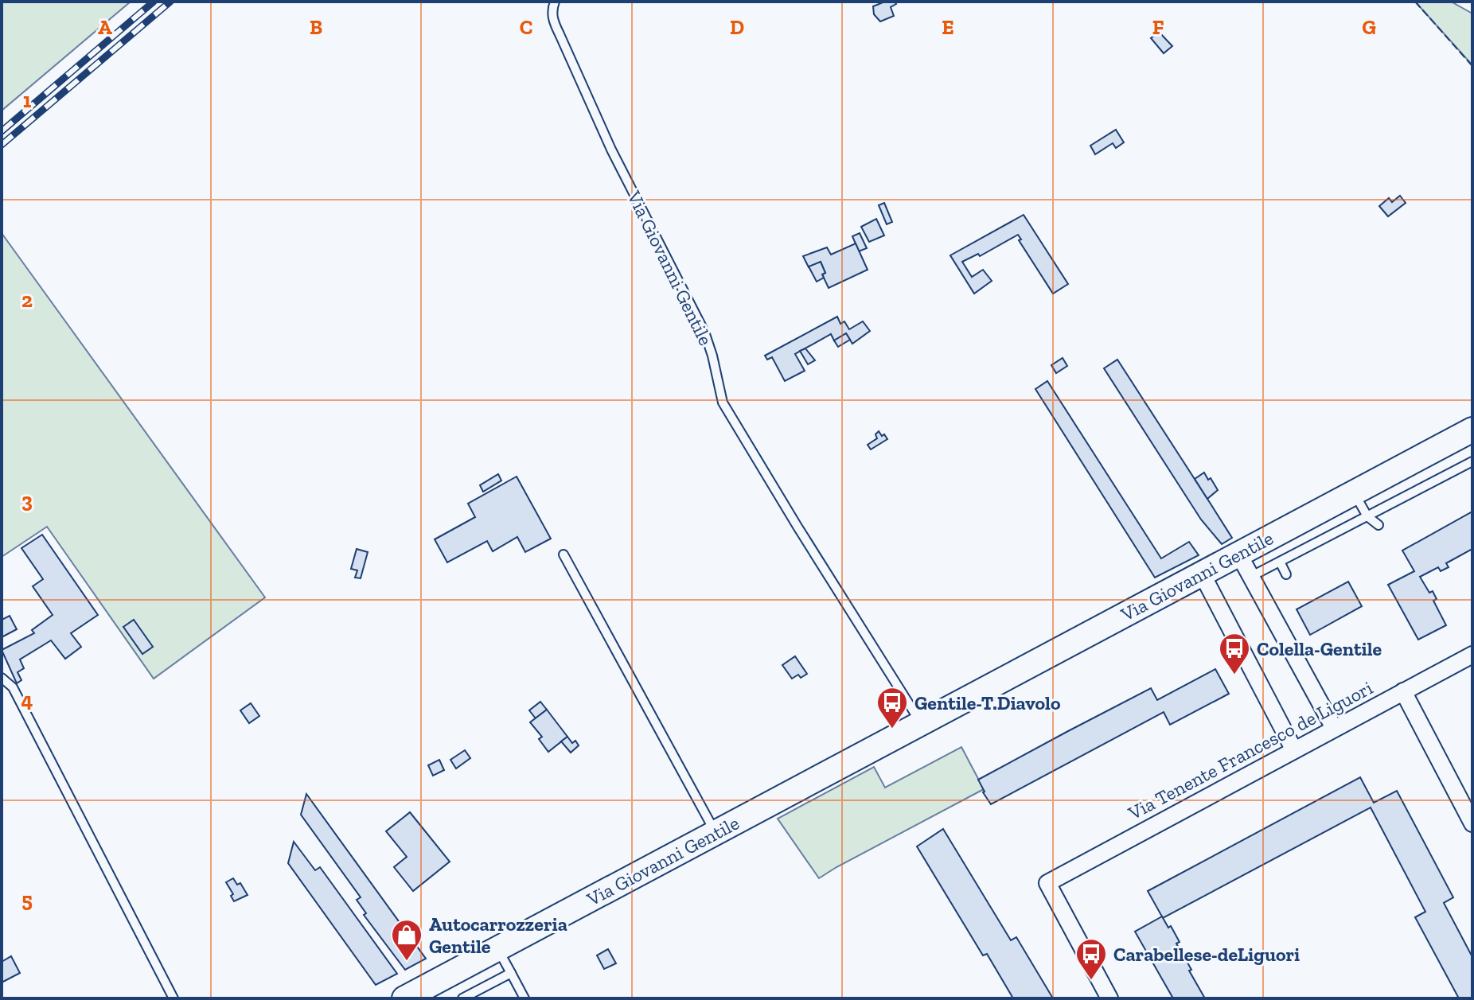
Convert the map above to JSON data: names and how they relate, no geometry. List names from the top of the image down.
{
  "streets": {
    "main road": ["Via Giovanni Gentile"],
    "street": ["Via Tenente Francesco de Liguori"]
  },
  "places": {
    "bus stop": ["Colella-Gentile", "Gentile-T.Diavolo", "Carabellese-deLiguori"],
    "shop": ["Autocarrozzeria Gentile"]
  },
  "grid": {
    "columns": [
      "A",
      "B",
      "C",
      "D",
      "E",
      "F",
      "G"
    ],
    "rows": [
      "1",
      "2",
      "3",
      "4",
      "5"
    ]
  }
}
